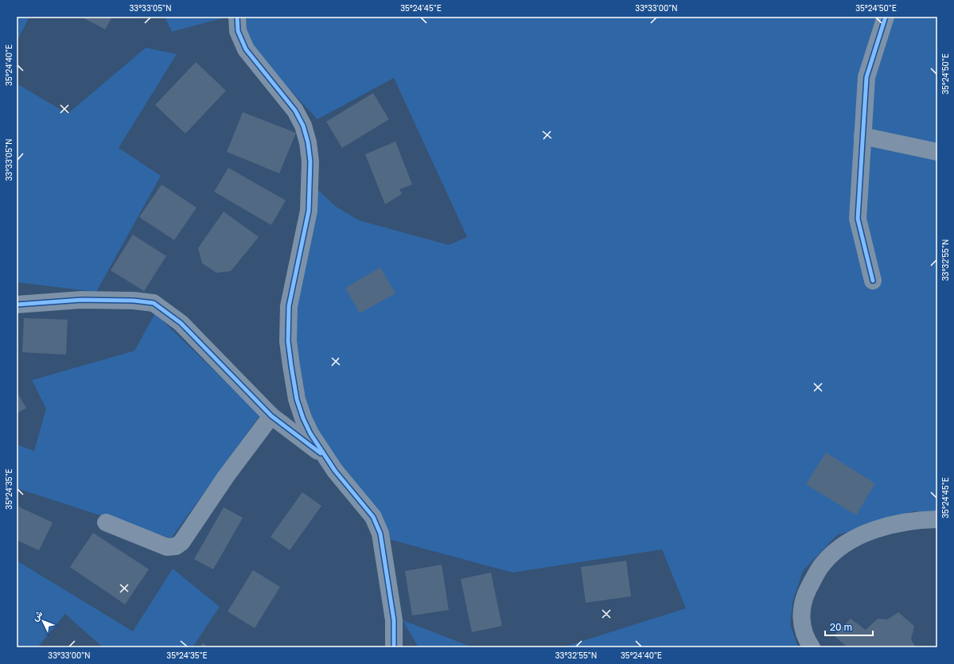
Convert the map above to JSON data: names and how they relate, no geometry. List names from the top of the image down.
{
  "scale_bar": "20 m",
  "north": "top left",
  "coordinates": [
    "33°33'05\"N",
    "35°24'45\"E",
    "33°33'00\"N",
    "35°24'50\"E",
    "35°24'40\"E",
    "33°32'55\"N",
    "35°24'35\"E"
  ]
}
